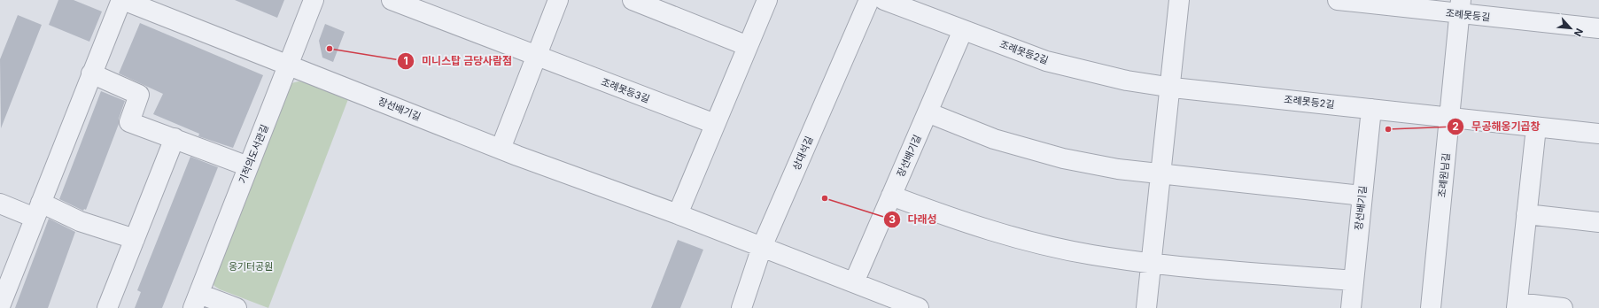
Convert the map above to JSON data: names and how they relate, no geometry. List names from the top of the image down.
{
  "streets": {
    "street": [
      "조례못등길",
      "조례못등2길",
      "조례못등3길",
      "장선배기길",
      "상대석길",
      "기적의도서관길",
      "조례원님길"
    ]
  },
  "crossings": [
    ["조례못등길", "조례원님길"],
    ["조례못등2길", "장선배기길"],
    ["조례못등2길", "조례원님길"],
    ["장선배기길", "상대석길"],
    ["장선배기길", "기적의도서관길"]
  ],
  "parks": ["옹기터공원"],
  "places": ["미니스탑 금당사람점", "무공해옹기곱창", "다래성"],
  "north": "bottom right"
}
